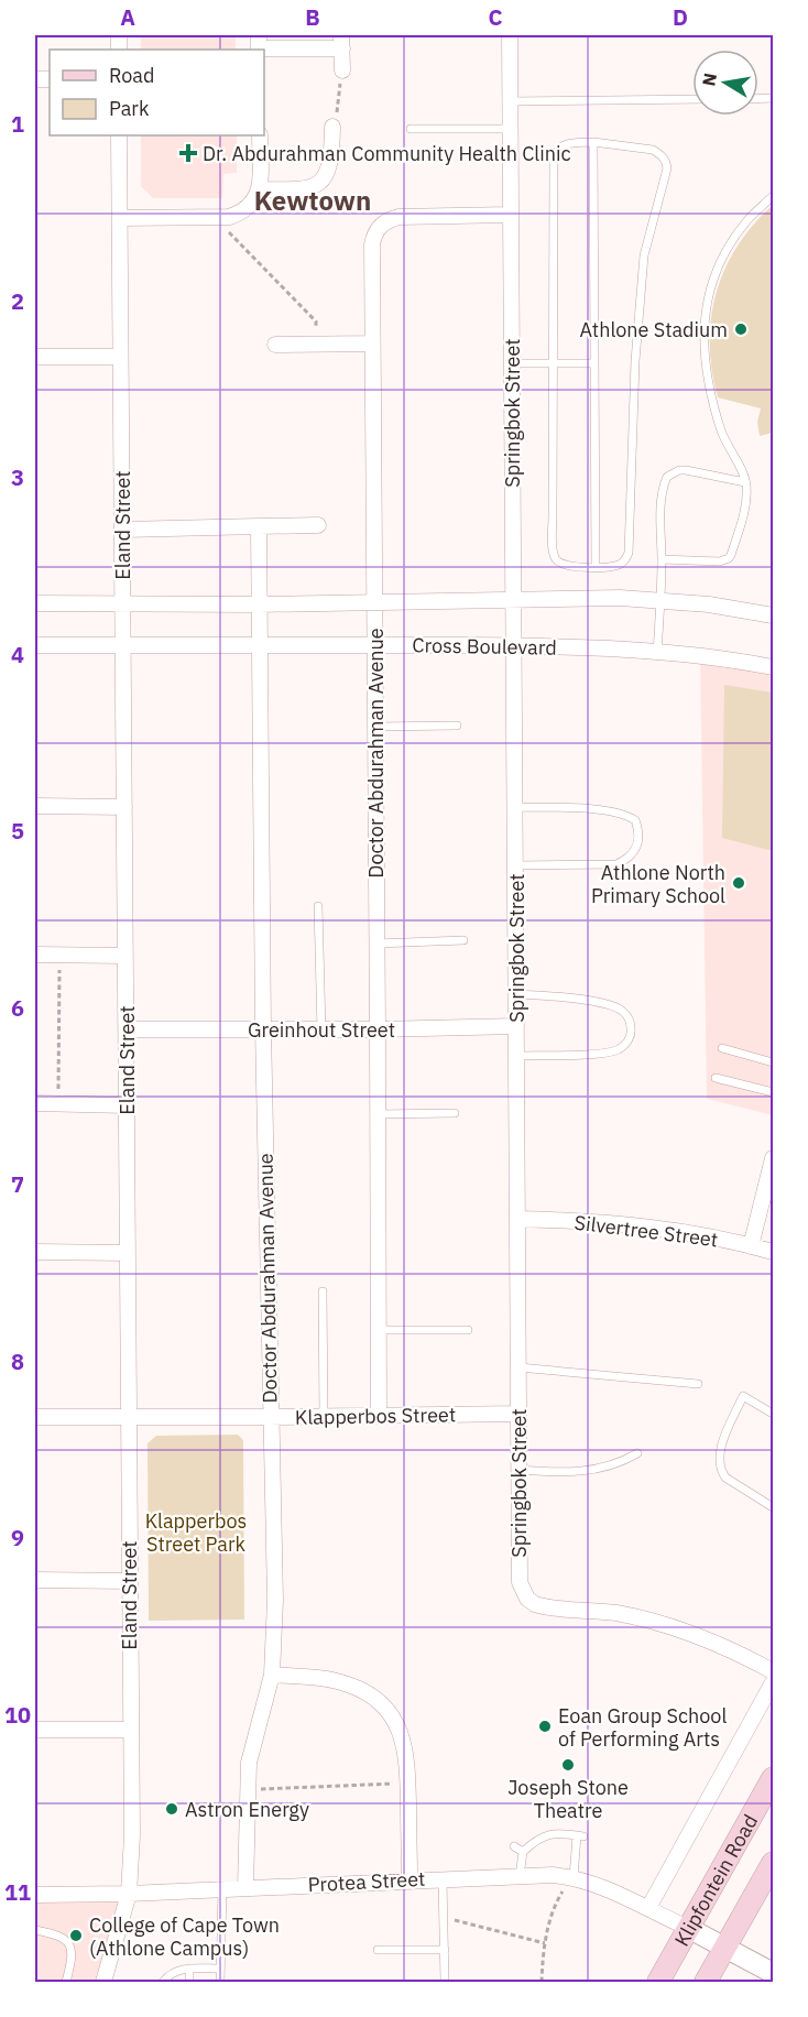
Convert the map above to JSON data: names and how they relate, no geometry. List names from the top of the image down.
{
  "streets": {
    "main road": ["Klipfontein Road"],
    "street": [
      "Springbok Street",
      "Eland Street",
      "Cross Boulevard",
      "Doctor Abdurahman Avenue",
      "Greinhout Street",
      "Silvertree Street",
      "Klapperbos Street",
      "Protea Street"
    ]
  },
  "crossings": [
    ["Springbok Street", "Cross Boulevard"],
    ["Springbok Street", "Doctor Abdurahman Avenue"],
    ["Springbok Street", "Greinhout Street"],
    ["Springbok Street", "Silvertree Street"],
    ["Springbok Street", "Klapperbos Street"],
    ["Eland Street", "Cross Boulevard"],
    ["Eland Street", "Greinhout Street"],
    ["Eland Street", "Klapperbos Street"],
    ["Eland Street", "Protea Street"],
    ["Cross Boulevard", "Doctor Abdurahman Avenue"],
    ["Doctor Abdurahman Avenue", "Greinhout Street"],
    ["Doctor Abdurahman Avenue", "Klapperbos Street"],
    ["Doctor Abdurahman Avenue", "Protea Street"],
    ["Klipfontein Road", "Protea Street"]
  ],
  "districts": ["Kewtown"],
  "parks": ["Klapperbos Street Park"],
  "places": {
    "health": ["Dr. Abdurahman Community Health Clinic"],
    "other": [
      "Athlone Stadium",
      "Athlone North Primary School",
      "Eoan Group School of Performing Arts",
      "Joseph Stone Theatre",
      "Astron Energy",
      "College of Cape Town (Athlone Campus)"
    ]
  },
  "legend": ["Road", "Park"],
  "north": "left",
  "grid": {
    "columns": [
      "A",
      "B",
      "C",
      "D"
    ],
    "rows": [
      "1",
      "2",
      "3",
      "4",
      "5",
      "6",
      "7",
      "8",
      "9",
      "10",
      "11"
    ]
  }
}
